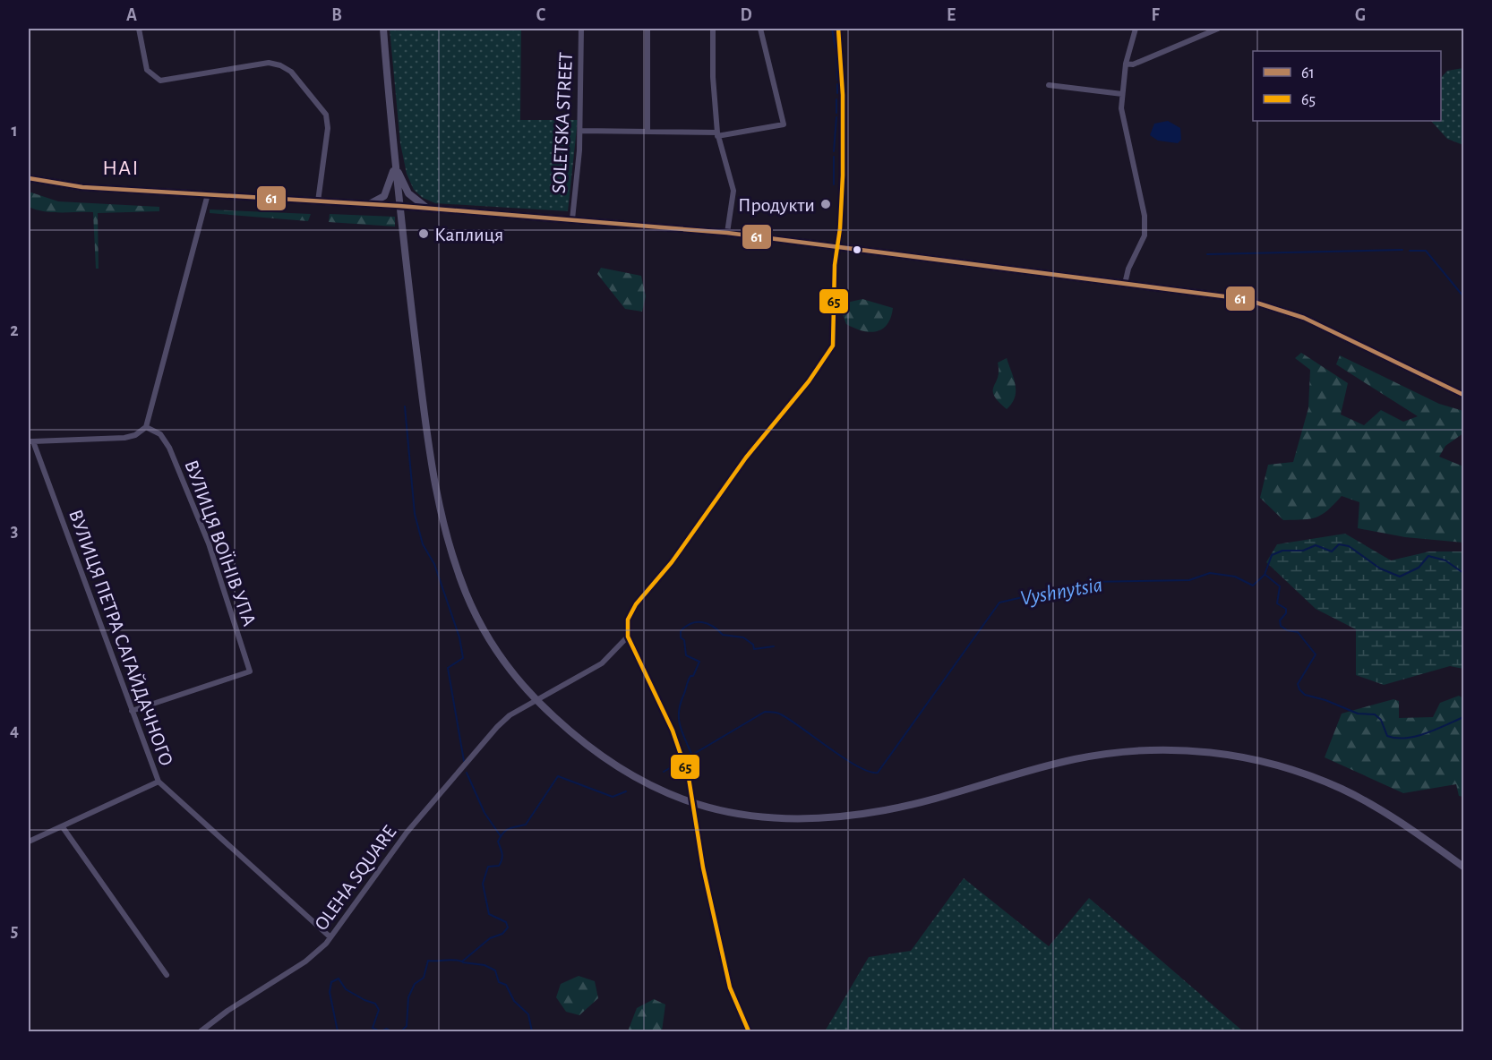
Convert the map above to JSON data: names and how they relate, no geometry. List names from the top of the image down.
{
  "streets": {
    "street": [
      "SOLETSKA STREET",
      "ВУЛИЦЯ ВОЇНІВ УПА",
      "ВУЛИЦЯ ПЕТРА САГАЙДАЧНОГО",
      "OLEHA SQUARE"
    ]
  },
  "crossings": [
    ["ВУЛИЦЯ ВОЇНІВ УПА", "ВУЛИЦЯ ПЕТРА САГАЙДАЧНОГО"],
    ["ВУЛИЦЯ ПЕТРА САГАЙДАЧНОГО", "OLEHA SQUARE"]
  ],
  "districts": ["HAI"],
  "water": ["Vyshnytsia"],
  "places": ["Продукти", "Каплиця"],
  "lines": ["transit line 65", "transit line 61"],
  "legend": ["61", "65"],
  "grid": {
    "columns": [
      "A",
      "B",
      "C",
      "D",
      "E",
      "F",
      "G"
    ],
    "rows": [
      "1",
      "2",
      "3",
      "4",
      "5"
    ]
  }
}
